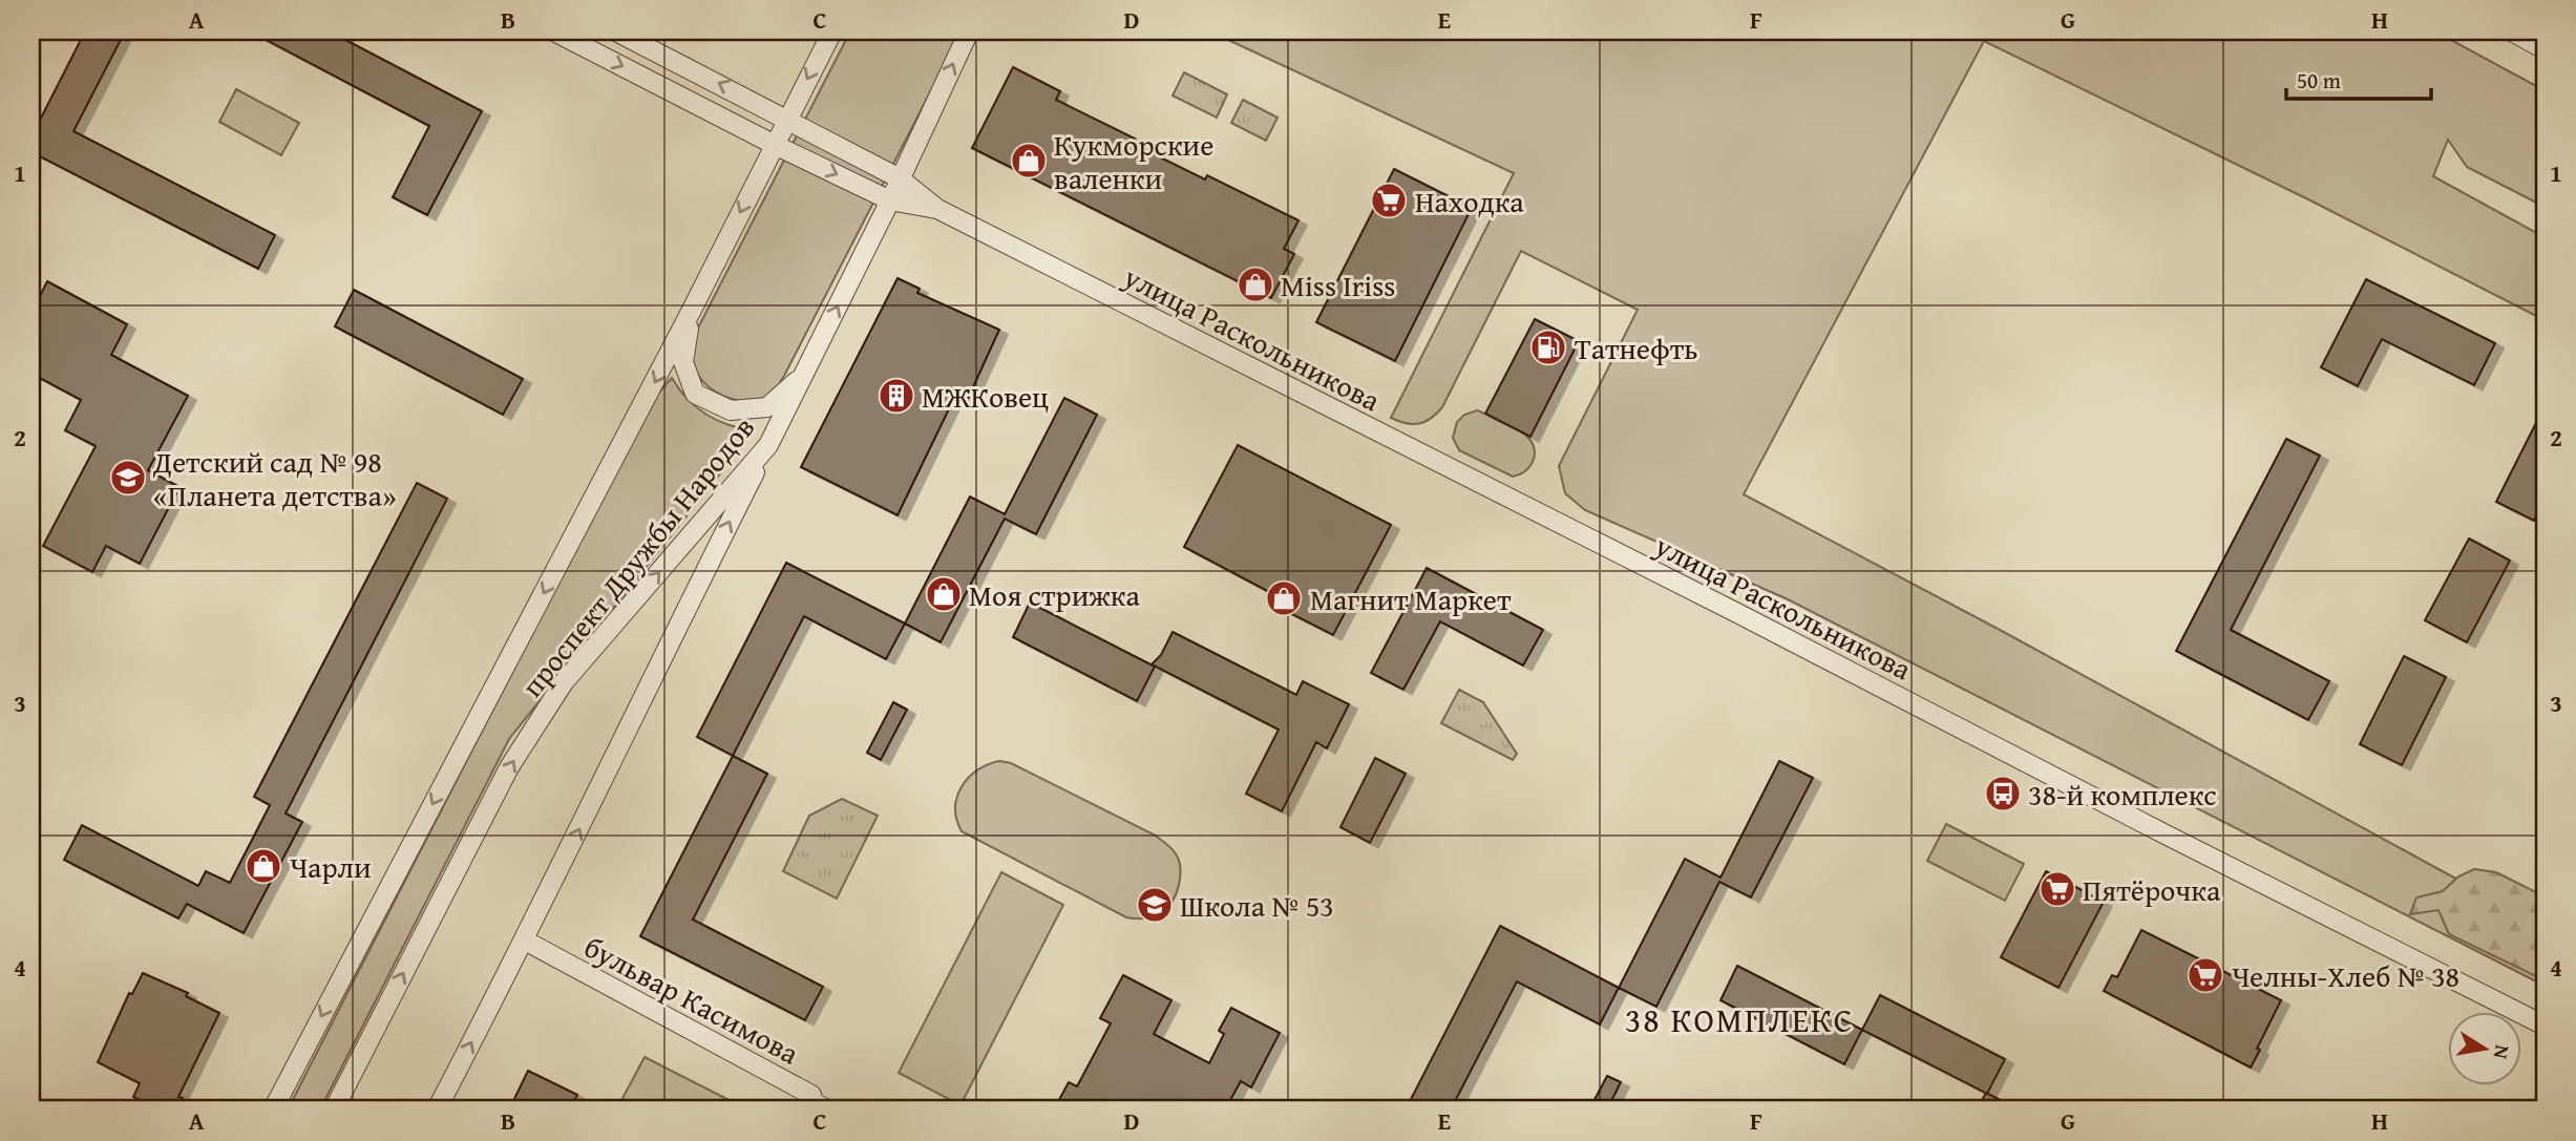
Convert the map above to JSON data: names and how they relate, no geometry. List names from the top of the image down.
{
  "streets": {
    "street": ["улица Раскольникова", "проспект Дружбы Народов", "бульвар Касимова"]
  },
  "districts": ["38 КОМПЛЕКС"],
  "places": {
    "shop": [
      "Кукморские валенки",
      "Miss Iriss",
      "Моя стрижка",
      "Магнит Маркет",
      "Чарли"
    ],
    "supermarket": ["Находка", "Пятёрочка", "Челны-Хлеб № 38"],
    "fuel station": ["Татнефть"],
    "building": ["МЖКовец"],
    "school or university": ["Детский сад № 98 «Планета детства»", "Школа № 53"],
    "bus stop": ["38-й комплекс"]
  },
  "scale_bar": "50 m",
  "north": "right",
  "grid": {
    "columns": [
      "A",
      "B",
      "C",
      "D",
      "E",
      "F",
      "G",
      "H"
    ],
    "rows": [
      "1",
      "2",
      "3",
      "4"
    ]
  }
}
